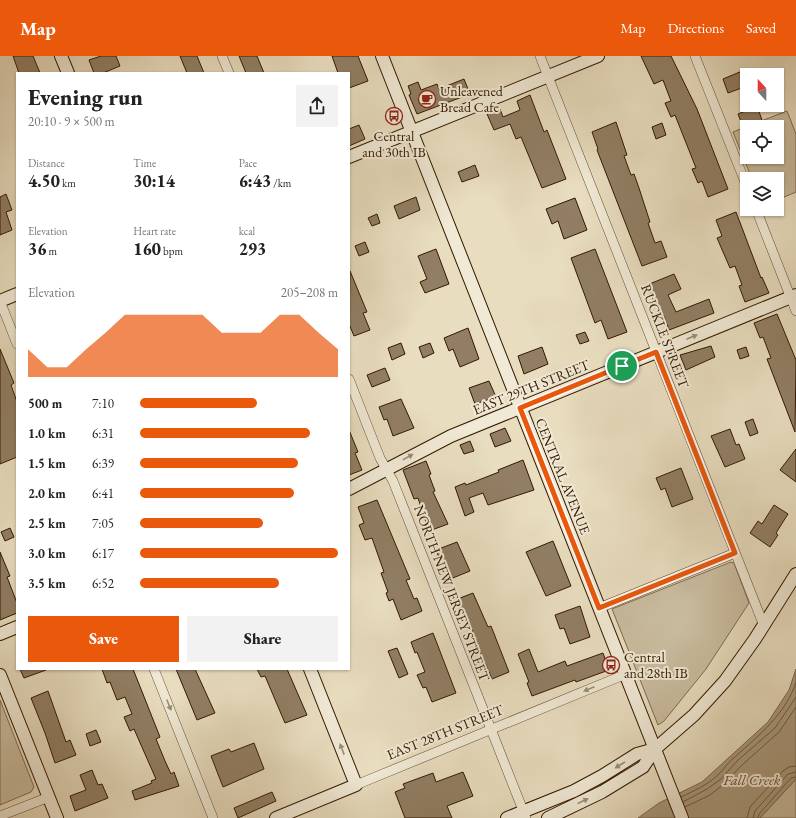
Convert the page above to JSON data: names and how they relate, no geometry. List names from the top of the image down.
{
  "streets": {
    "main road": ["EAST 29TH STREET", "CENTRAL AVENUE", "EAST 28TH STREET"],
    "street": ["RUCKLE STREET", "NORTH NEW JERSEY STREET"]
  },
  "crossings": [
    ["RUCKLE STREET", "EAST 29TH STREET"],
    ["EAST 29TH STREET", "CENTRAL AVENUE"],
    ["EAST 29TH STREET", "NORTH NEW JERSEY STREET"],
    ["CENTRAL AVENUE", "EAST 28TH STREET"],
    ["NORTH NEW JERSEY STREET", "EAST 28TH STREET"]
  ],
  "one_way": ["EAST 29TH STREET", "EAST 28TH STREET"],
  "water": ["Fall Creek"],
  "places": {
    "cafe": ["Unleavened Bread Cafe"],
    "bus stop": ["Central and 30th IB", "Central and 28th IB"]
  },
  "north": "top",
  "page": {
    "header": "Map",
    "nav": ["Map", "Directions", "Saved"],
    "heading": ["Evening run", "20:10 · 9 × 500 m"],
    "stats": [
      ["Distance", "4.50 km"],
      ["Time", "30:14"],
      ["Pace", "6:43 /km"],
      ["Elevation", "36 m"],
      ["Heart rate", "160 bpm"],
      ["kcal", "293"]
    ],
    "chart": ["Elevation", "205–208 m"],
    "list": [
      {
        "name": "500 m",
        "note": "7:10"
      },
      {
        "name": "1.0 km",
        "note": "6:31"
      },
      {
        "name": "1.5 km",
        "note": "6:39"
      },
      {
        "name": "2.0 km",
        "note": "6:41"
      },
      {
        "name": "2.5 km",
        "note": "7:05"
      },
      {
        "name": "3.0 km",
        "note": "6:17"
      },
      {
        "name": "3.5 km",
        "note": "6:52"
      }
    ],
    "buttons": ["Save", "Share"]
  }
}
